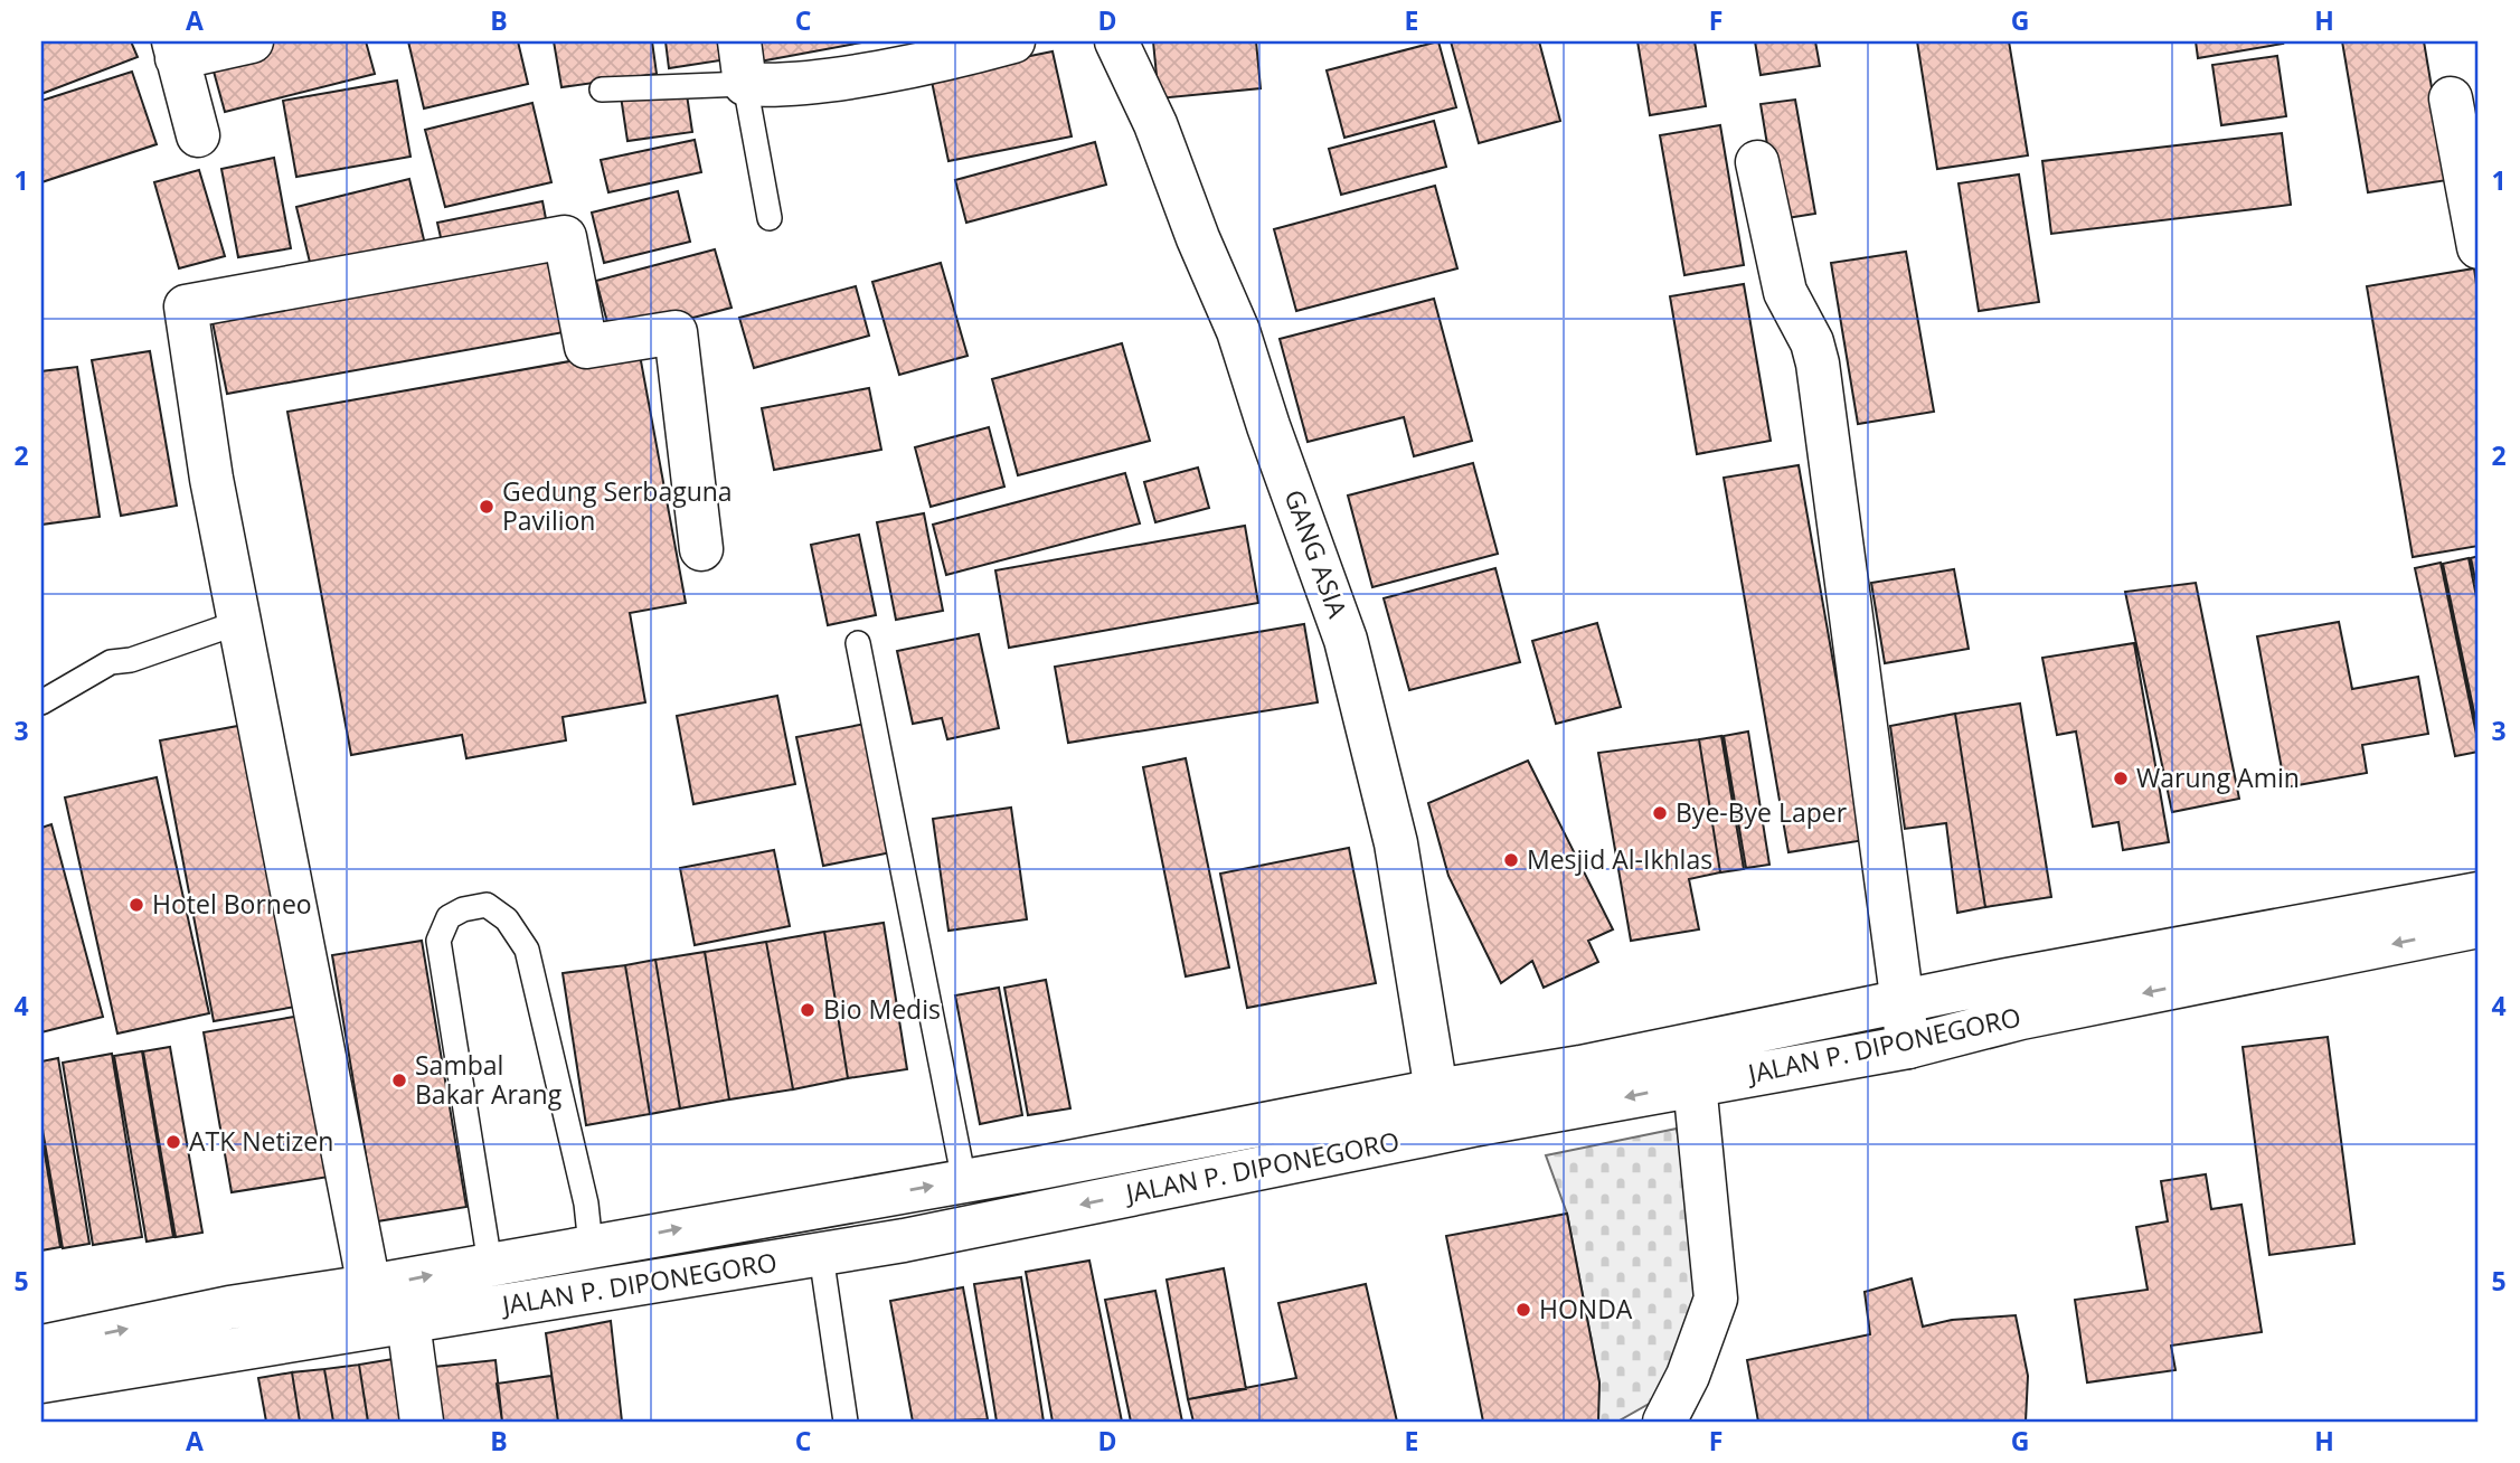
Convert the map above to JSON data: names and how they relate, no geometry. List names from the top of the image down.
{
  "streets": {
    "main road": ["GANG ASIA", "JALAN P. DIPONEGORO"]
  },
  "crossings": [
    ["GANG ASIA", "JALAN P. DIPONEGORO"]
  ],
  "places": [
    "Gedung Serbaguna Pavilion",
    "Warung Amin",
    "Bye-Bye Laper",
    "Mesjid Al-Ikhlas",
    "Hotel Borneo",
    "Bio Medis",
    "Sambal Bakar Arang",
    "ATK Netizen",
    "HONDA"
  ],
  "grid": {
    "columns": [
      "A",
      "B",
      "C",
      "D",
      "E",
      "F",
      "G",
      "H"
    ],
    "rows": [
      "1",
      "2",
      "3",
      "4",
      "5"
    ]
  }
}
